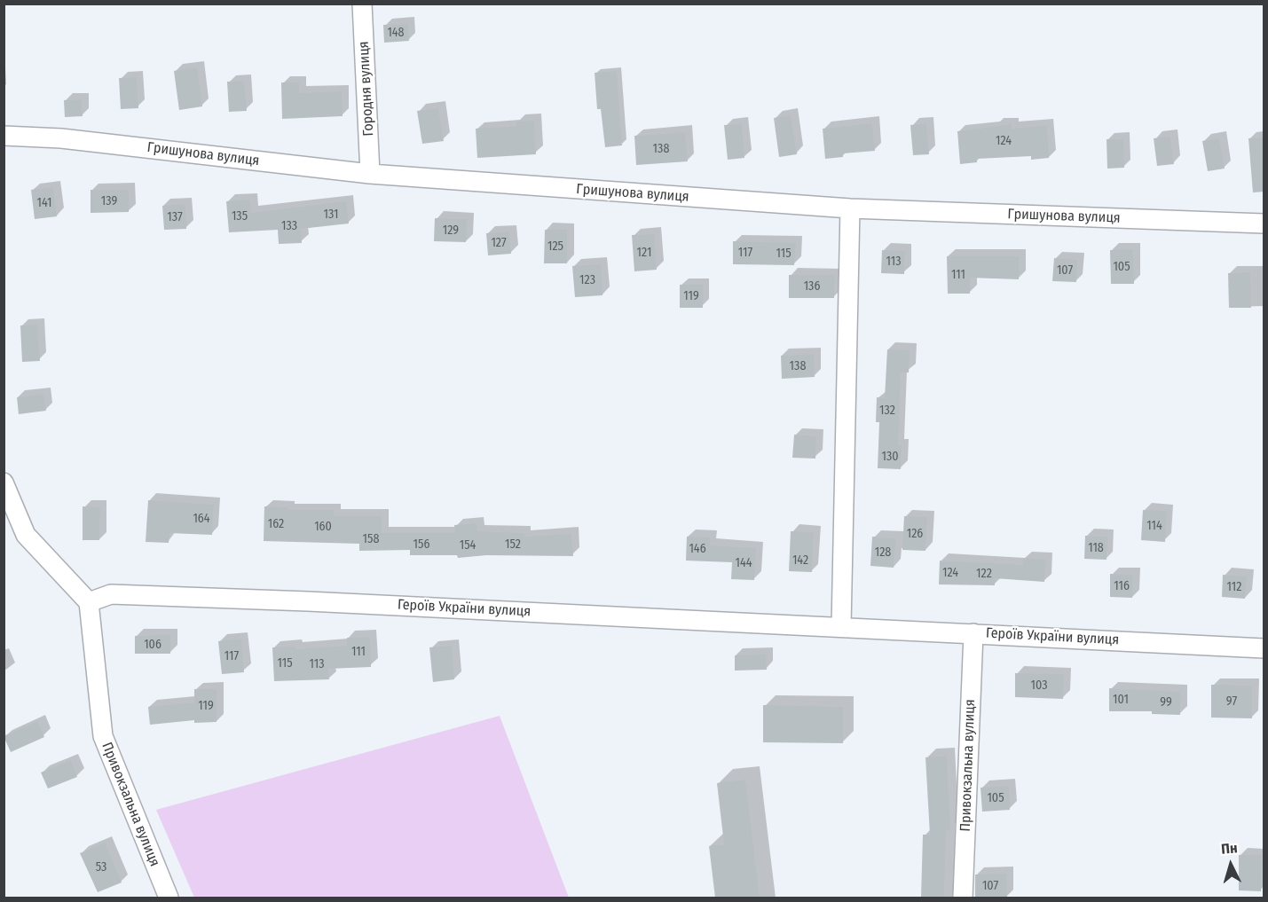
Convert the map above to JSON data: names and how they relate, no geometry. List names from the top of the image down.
{
  "streets": {
    "street": [
      "Городня вулиця",
      "Гришунова вулиця",
      "Героїв України вулиця",
      "Привокзальна вулиця"
    ]
  },
  "crossings": [
    ["Городня вулиця", "Гришунова вулиця"],
    ["Героїв України вулиця", "Привокзальна вулиця"]
  ],
  "house_numbers": [
    "148",
    "124",
    "138",
    "139",
    "141",
    "131",
    "135",
    "137",
    "133",
    "129",
    "127",
    "125",
    "121",
    "117",
    "115",
    "113",
    "105",
    "107",
    "111",
    "123",
    "136",
    "119",
    "138",
    "132",
    "130",
    "164",
    "162",
    "114",
    "160",
    "126",
    "158",
    "156",
    "152",
    "154",
    "118",
    "146",
    "128",
    "142",
    "144",
    "124",
    "122",
    "116",
    "112",
    "106",
    "111",
    "117",
    "115",
    "113",
    "103",
    "101",
    "97",
    "99",
    "119",
    "105",
    "53",
    "107"
  ],
  "north": "top"
}
